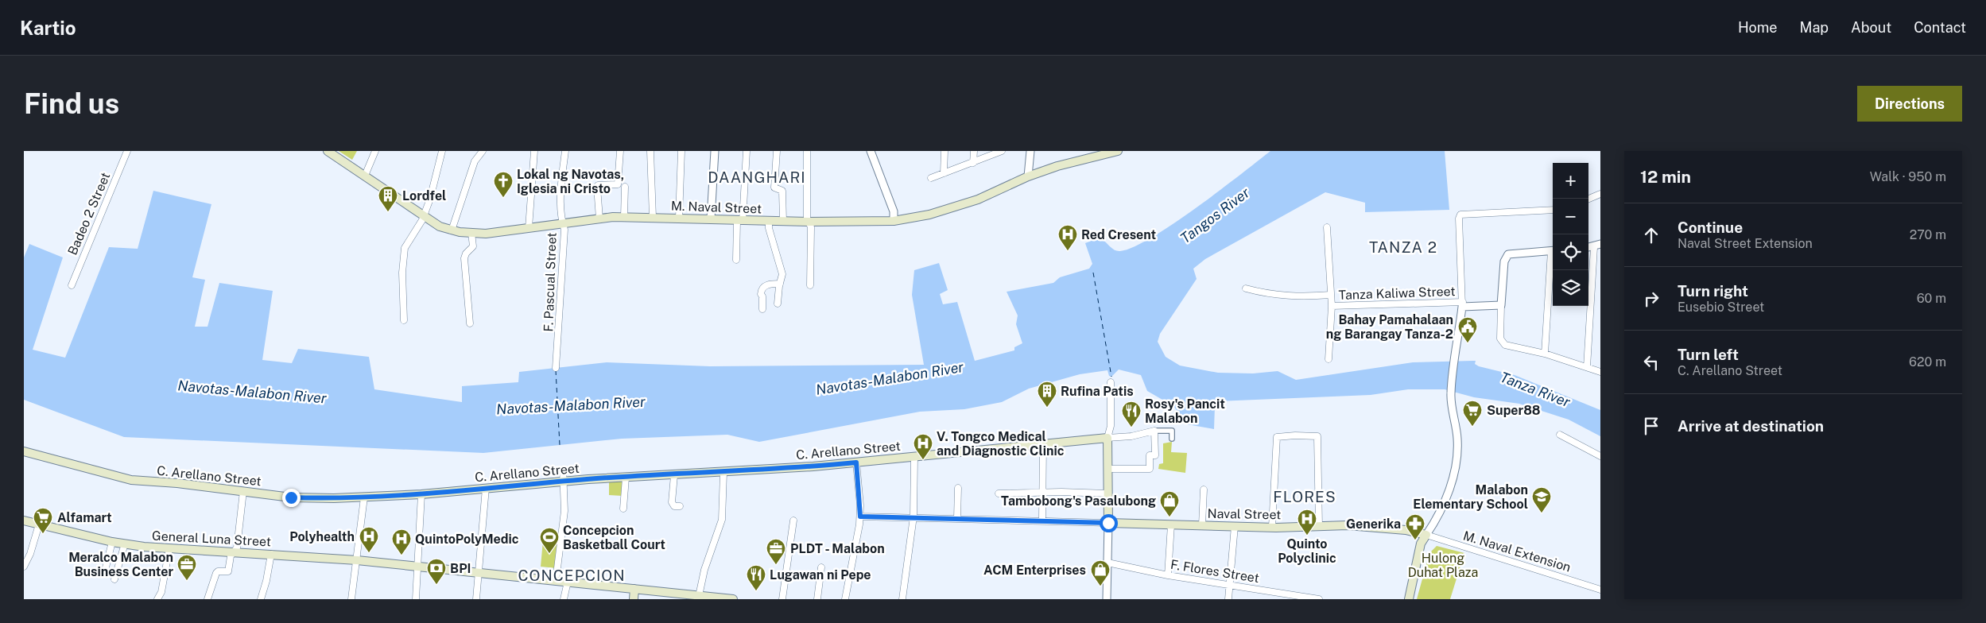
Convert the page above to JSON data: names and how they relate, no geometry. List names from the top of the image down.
{
  "streets": {
    "main road": [
      "M. Naval Street",
      "C. Arellano Street",
      "Naval Street",
      "General Luna Street"
    ],
    "street": [
      "Badeo 2 Street",
      "F. Pascual Street",
      "Tanza Kaliwa Street",
      "M. Naval Extension",
      "F. Flores Street"
    ]
  },
  "crossings": [
    ["M. Naval Street", "F. Pascual Street"],
    ["Naval Street", "M. Naval Extension"]
  ],
  "districts": [
    "DAANGHARI",
    "TANZA 2",
    "FLORES",
    "CONCEPCION"
  ],
  "water": ["Tangos River", "Navotas-Malabon River", "Tanza River"],
  "parks": ["Hulong Duhat Plaza"],
  "places": {
    "church": ["Lokal ng Navotas, Iglesia ni Cristo"],
    "building": ["Lordfel", "Rufina Patis"],
    "hospital": [
      "Red Cresent",
      "V. Tongco Medical and Diagnostic Clinic",
      "Quinto Polyclinic",
      "Polyhealth",
      "QuintoPolyMedic"
    ],
    "public building": ["Bahay Pamahalaan ng Barangay Tanza-2"],
    "supermarket": ["Super88", "Alfamart"],
    "restaurant": ["Rosy's Pancit Malabon", "Lugawan ni Pepe"],
    "school or university": ["Malabon Elementary School"],
    "shop": ["Tambobong's Pasalubong", "ACM Enterprises"],
    "pharmacy": ["Generika"],
    "sports": ["Concepcion Basketball Court"],
    "office": ["PLDT - Malabon", "Meralco Malabon Business Center"],
    "bank": ["BPI"]
  },
  "page": {
    "header": "Kartio",
    "nav": [
      "Home",
      "Map",
      "About",
      "Contact"
    ],
    "buttons": "Directions",
    "title": "Find us",
    "heading": ["12 min", "Walk · 950 m"],
    "map_buttons": ["+", "−"],
    "list": [
      ["Continue", "Naval Street Extension", "270 m"],
      ["Turn right", "Eusebio Street", "60 m"],
      ["Turn left", "C. Arellano Street", "620 m"],
      "Arrive at destination"
    ]
  }
}
